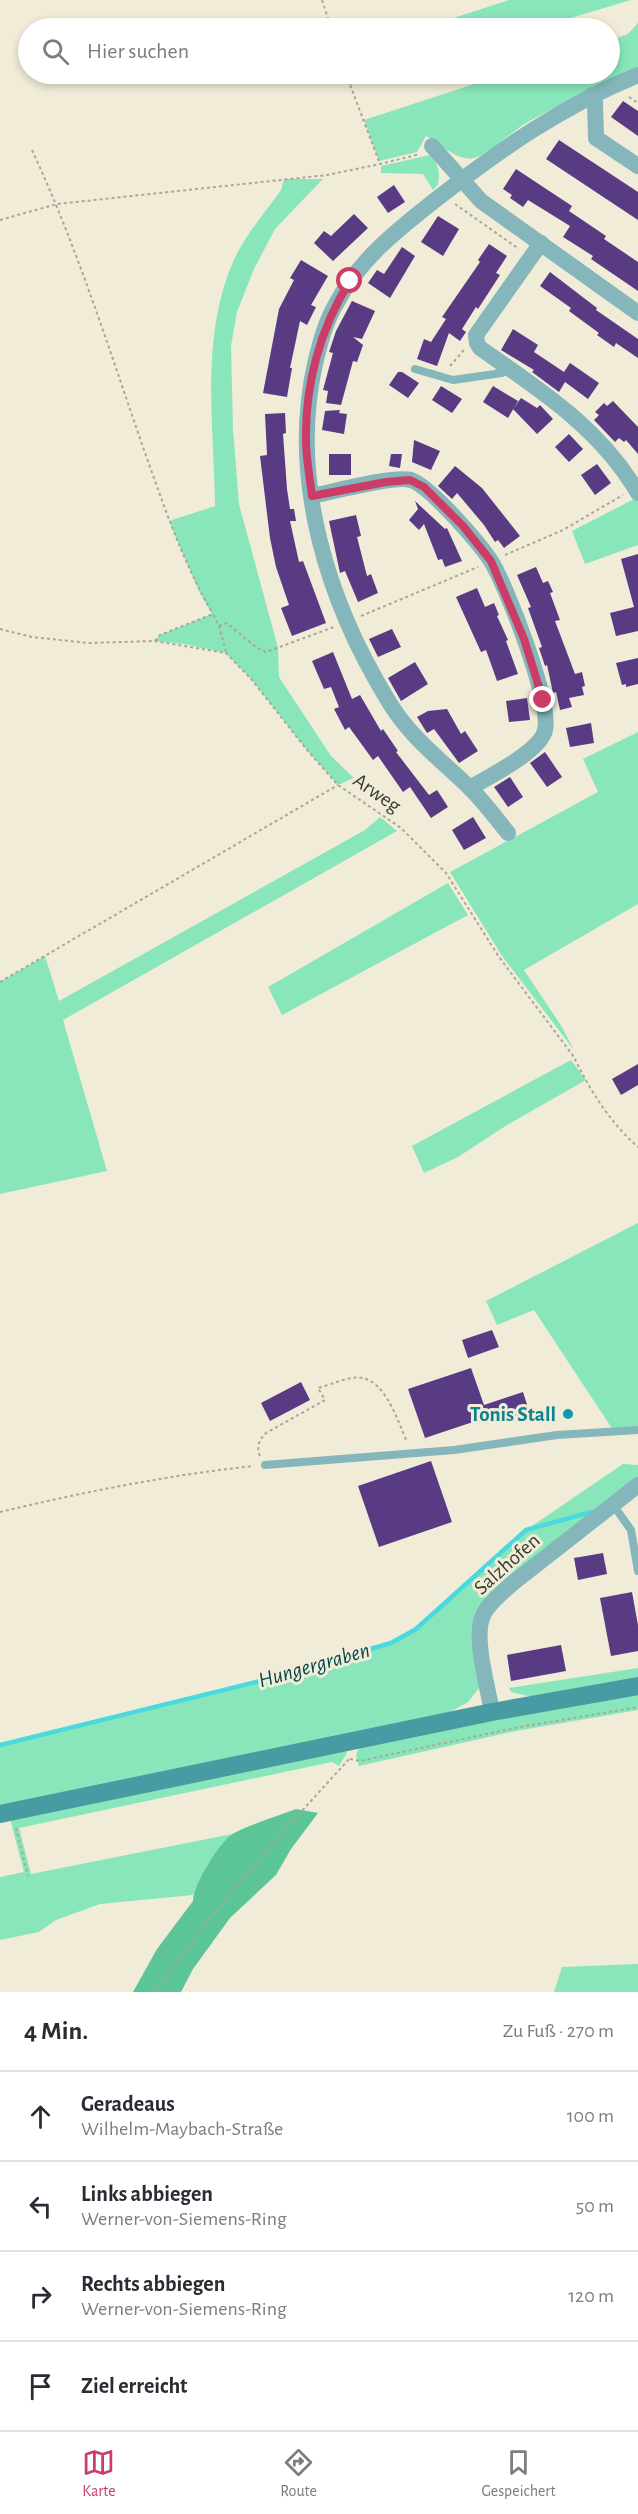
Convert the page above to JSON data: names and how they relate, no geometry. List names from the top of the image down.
{
  "streets": {
    "street": ["Salzhofen"],
    "path": ["Arweg"]
  },
  "water": ["Hungergraben"],
  "places": ["Tonis Stall"],
  "page": {
    "search": "Hier suchen",
    "heading": ["4 Min.", "Zu Fuß · 270 m"],
    "list": [
      ["Geradeaus", "Wilhelm-Maybach-Straße", "100 m"],
      ["Links abbiegen", "Werner-von-Siemens-Ring", "50 m"],
      ["Rechts abbiegen", "Werner-von-Siemens-Ring", "120 m"],
      "Ziel erreicht"
    ],
    "nav": ["Karte", "Route", "Gespeichert"]
  }
}
